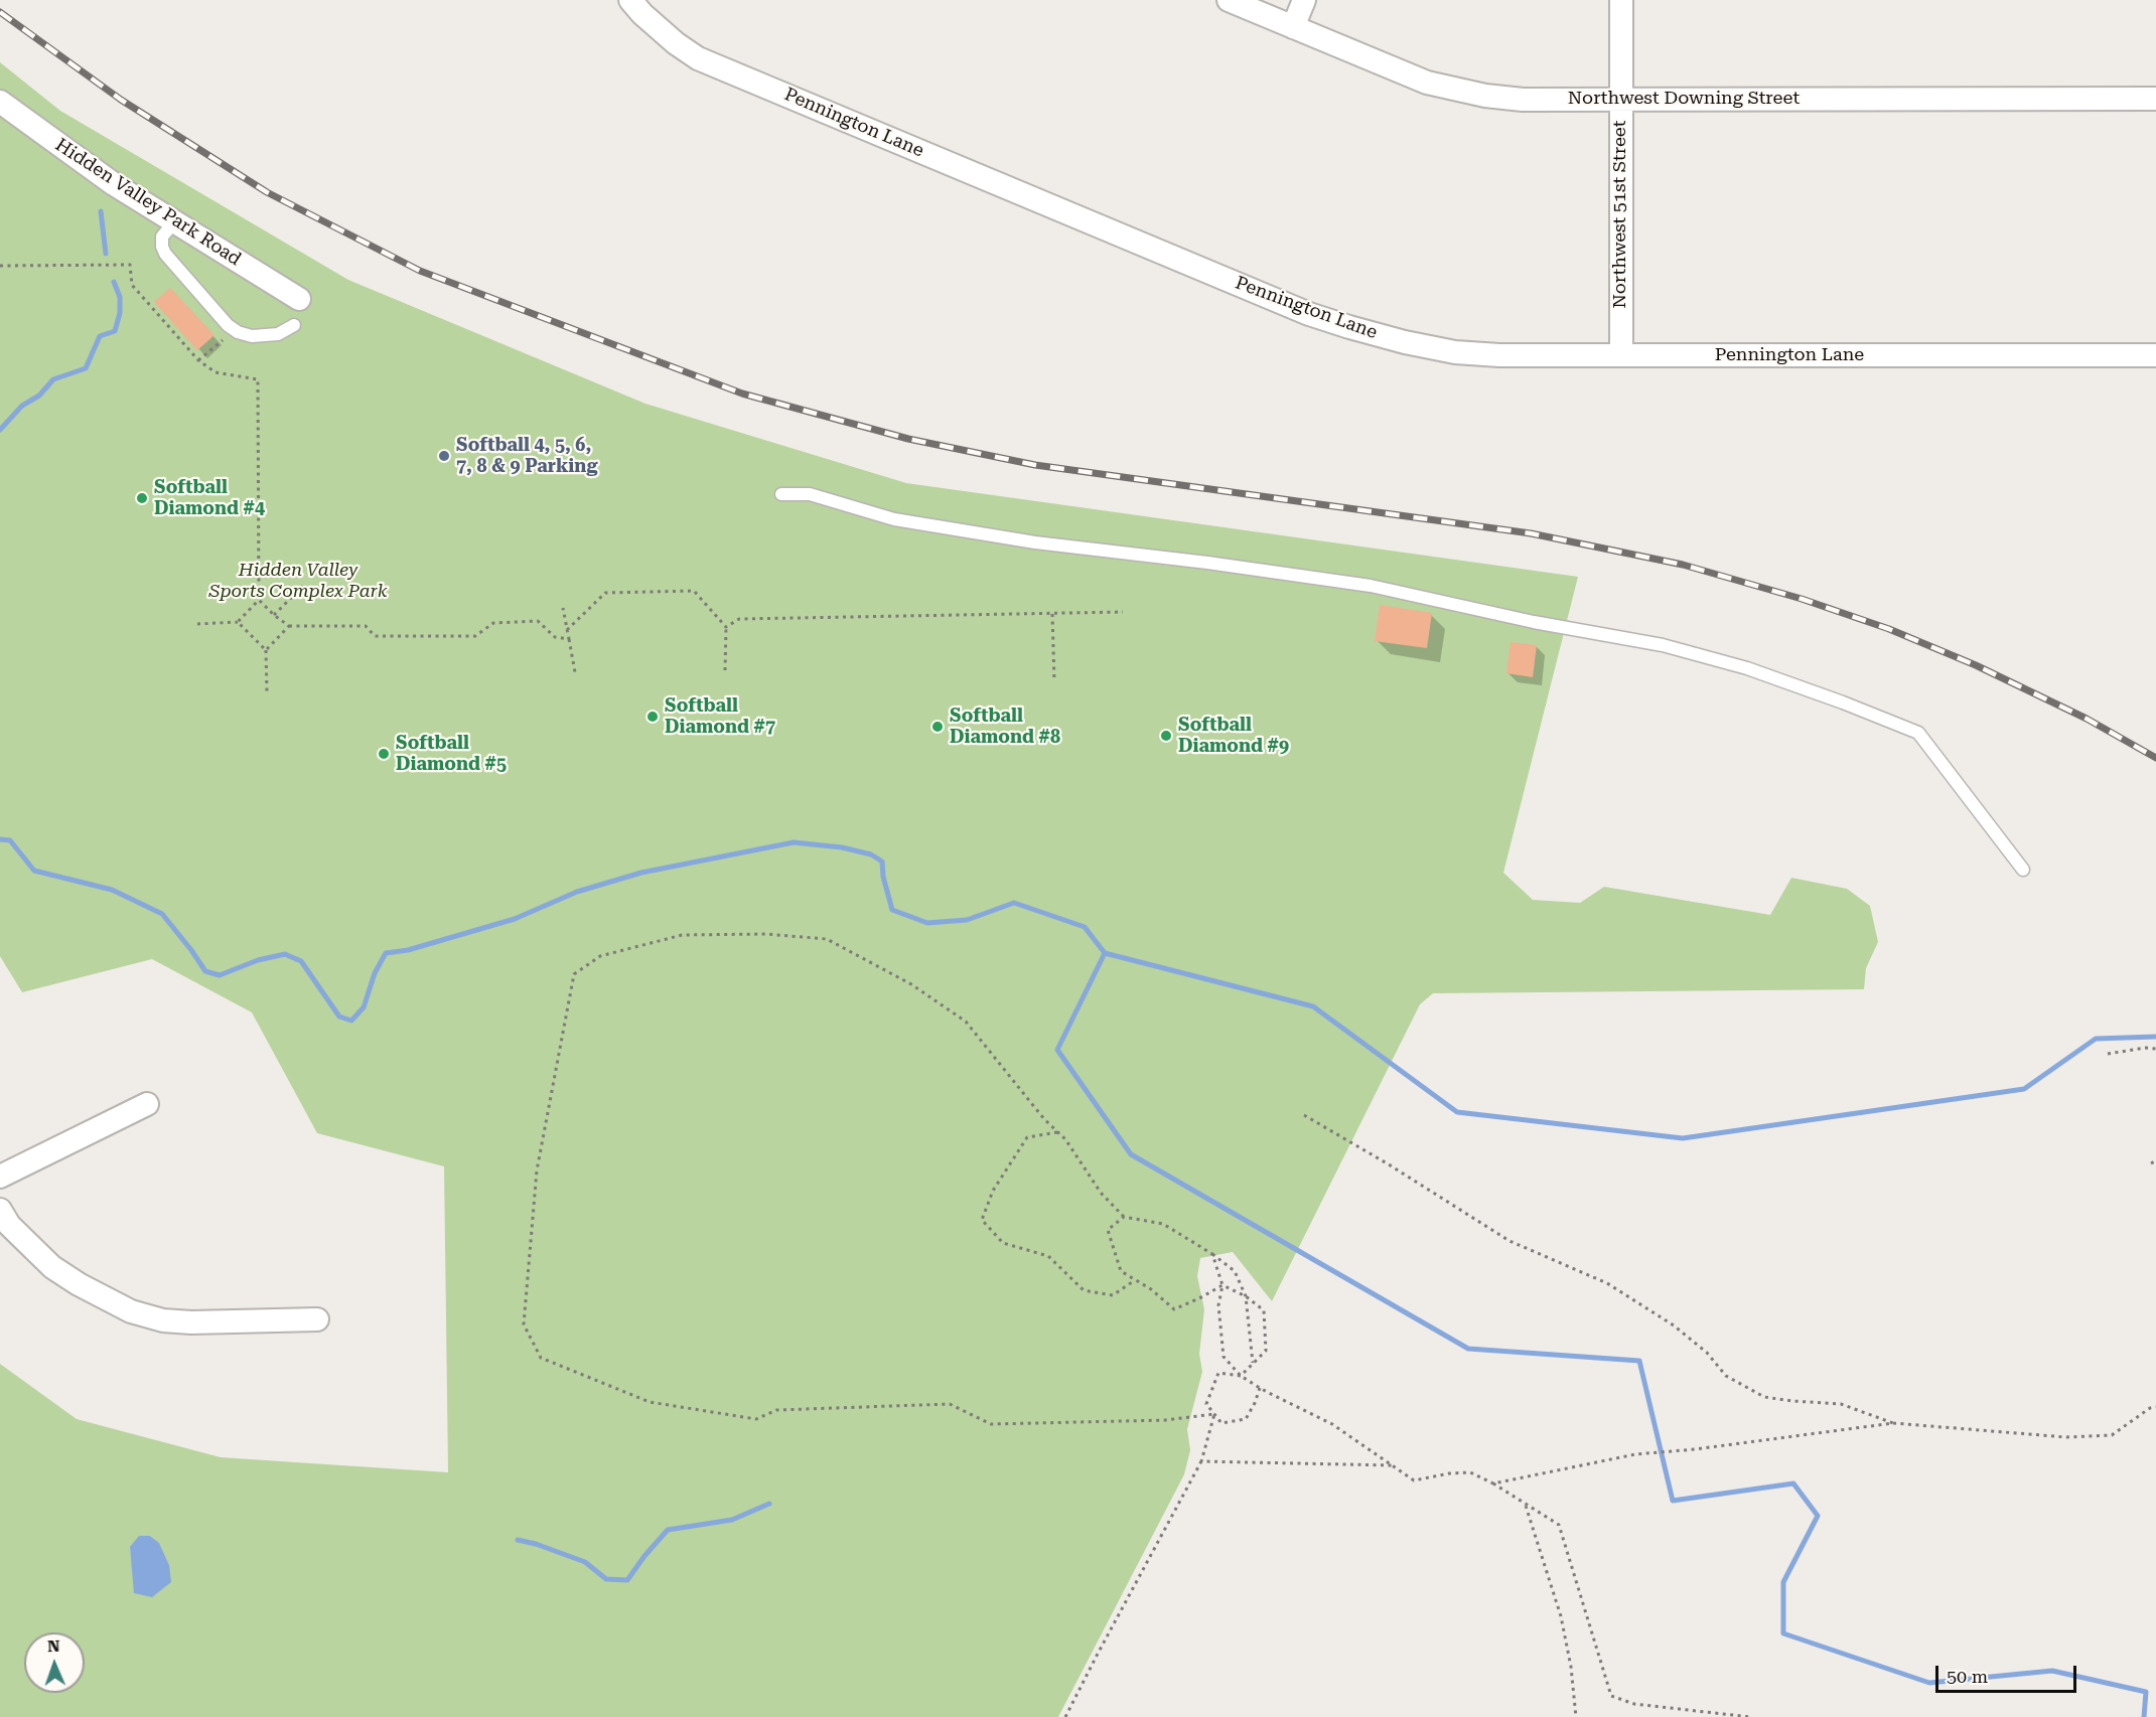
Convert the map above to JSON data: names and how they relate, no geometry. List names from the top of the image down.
{
  "streets": {
    "street": [
      "Northwest Downing Street",
      "Pennington Lane",
      "Hidden Valley Park Road",
      "Northwest 51st Street"
    ]
  },
  "crossings": [
    ["Northwest Downing Street", "Northwest 51st Street"],
    ["Pennington Lane", "Northwest 51st Street"]
  ],
  "parks": ["Hidden Valley Sports Complex Park"],
  "places": [
    "Softball 4, 5, 6, 7, 8 & 9 Parking",
    "Softball Diamond #4",
    "Softball Diamond #7",
    "Softball Diamond #8",
    "Softball Diamond #9",
    "Softball Diamond #5"
  ],
  "scale_bar": "50 m",
  "north": "top"
}
